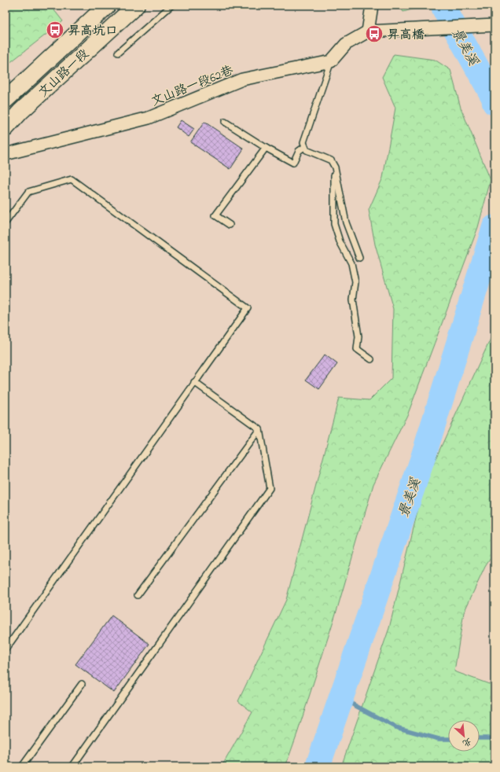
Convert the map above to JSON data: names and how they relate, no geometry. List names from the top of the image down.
{
  "streets": {
    "main road": ["文山路一段"],
    "street": ["文山路一段62巷"]
  },
  "water": ["景美溪"],
  "places": {
    "bus stop": ["昇高坑口", "昇高橋"]
  },
  "north": "bottom right"
}
